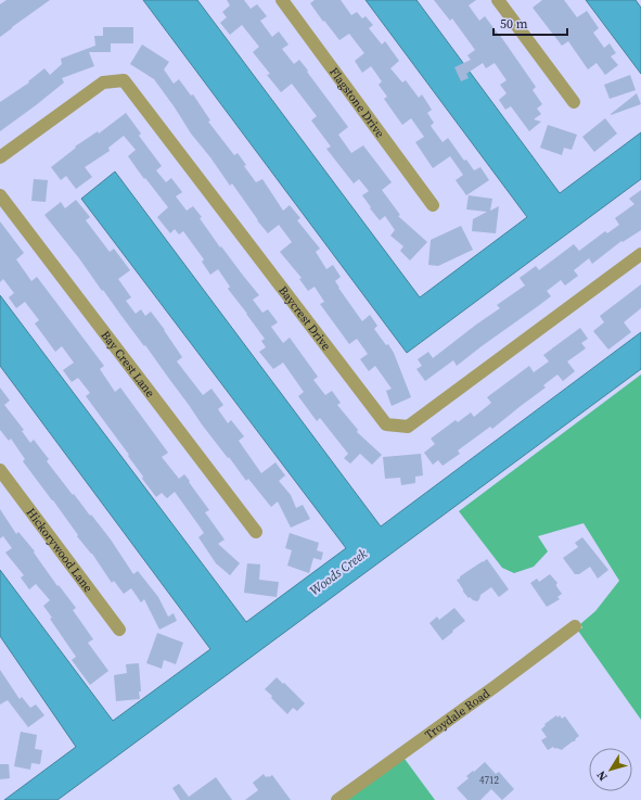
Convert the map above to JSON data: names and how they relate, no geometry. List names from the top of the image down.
{
  "streets": {
    "street": [
      "Flagstone Drive",
      "Baycrest Drive",
      "Bay Crest Lane",
      "Hickorywood Lane",
      "Troydale Road"
    ]
  },
  "water": ["Woods Creek"],
  "house_numbers": ["4712"],
  "scale_bar": "50 m",
  "north": "bottom left"
}
